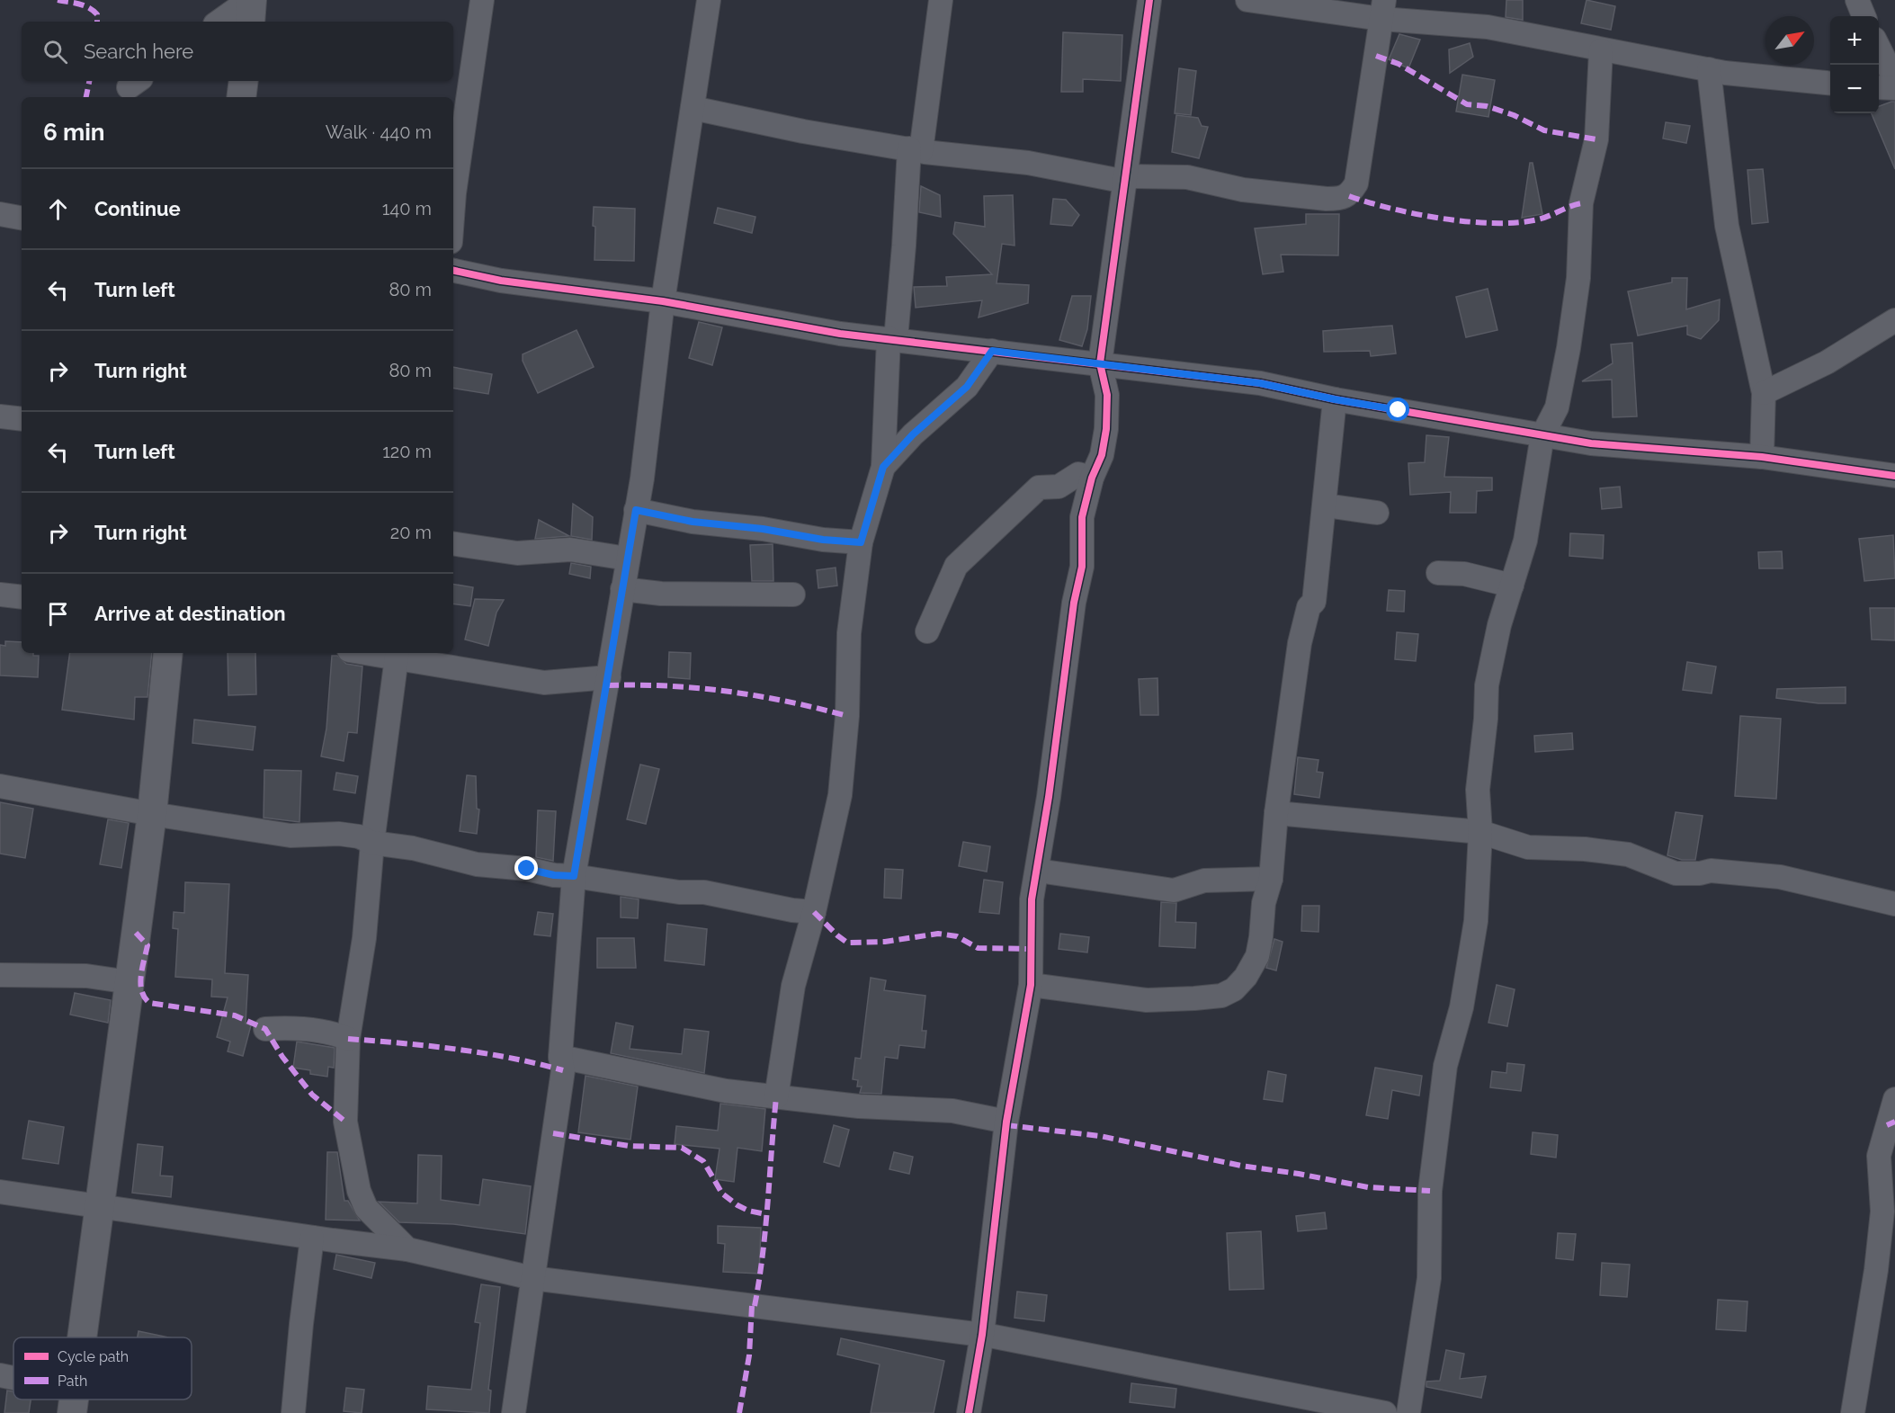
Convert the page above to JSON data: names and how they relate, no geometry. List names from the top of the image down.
{
  "legend": ["Cycle path", "Path"],
  "north": "top right",
  "page": {
    "map_buttons": ["+", "−"],
    "search": "Search here",
    "heading": ["6 min", "Walk · 440 m"],
    "list": [
      ["Continue", "140 m"],
      ["Turn left", "80 m"],
      ["Turn right", "80 m"],
      ["Turn left", "120 m"],
      ["Turn right", "20 m"],
      "Arrive at destination"
    ]
  }
}
